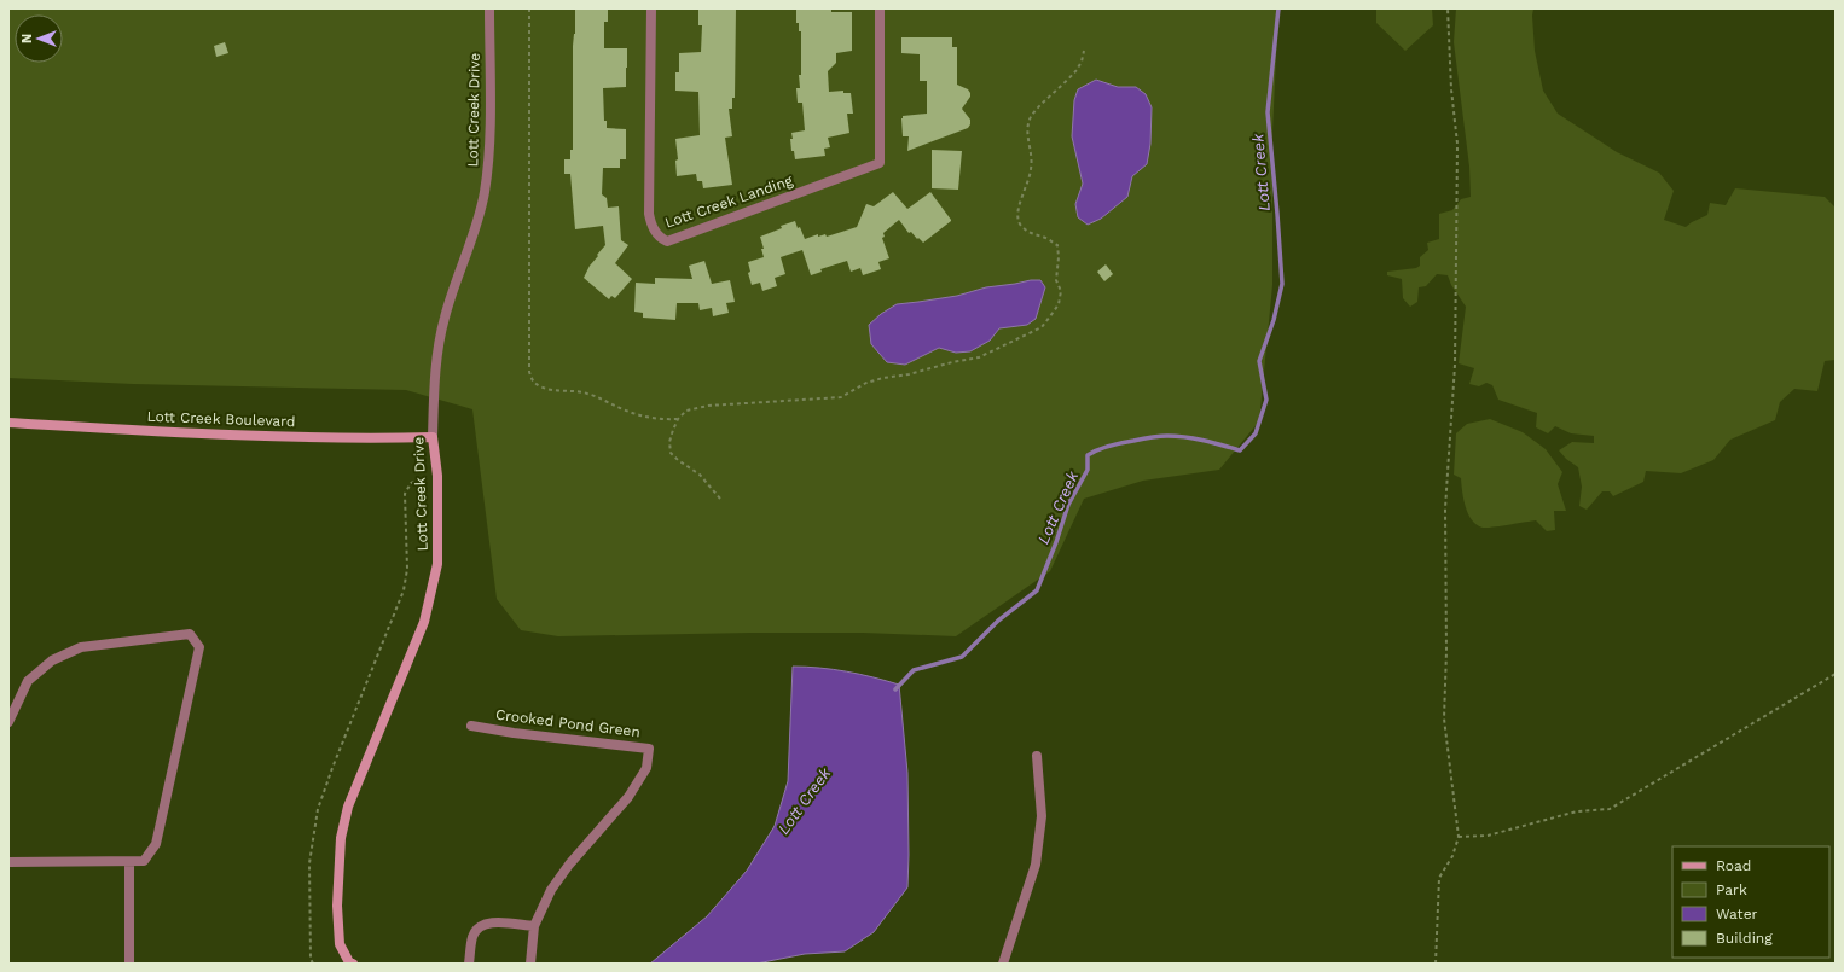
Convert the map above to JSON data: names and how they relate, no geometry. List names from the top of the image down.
{
  "streets": {
    "street": [
      "Lott Creek Drive",
      "Lott Creek Landing",
      "Lott Creek Boulevard",
      "Crooked Pond Green"
    ]
  },
  "crossings": [
    ["Lott Creek Drive", "Lott Creek Boulevard"]
  ],
  "water": ["Lott Creek"],
  "legend": [
    "Road",
    "Park",
    "Water",
    "Building"
  ],
  "north": "left"
}
